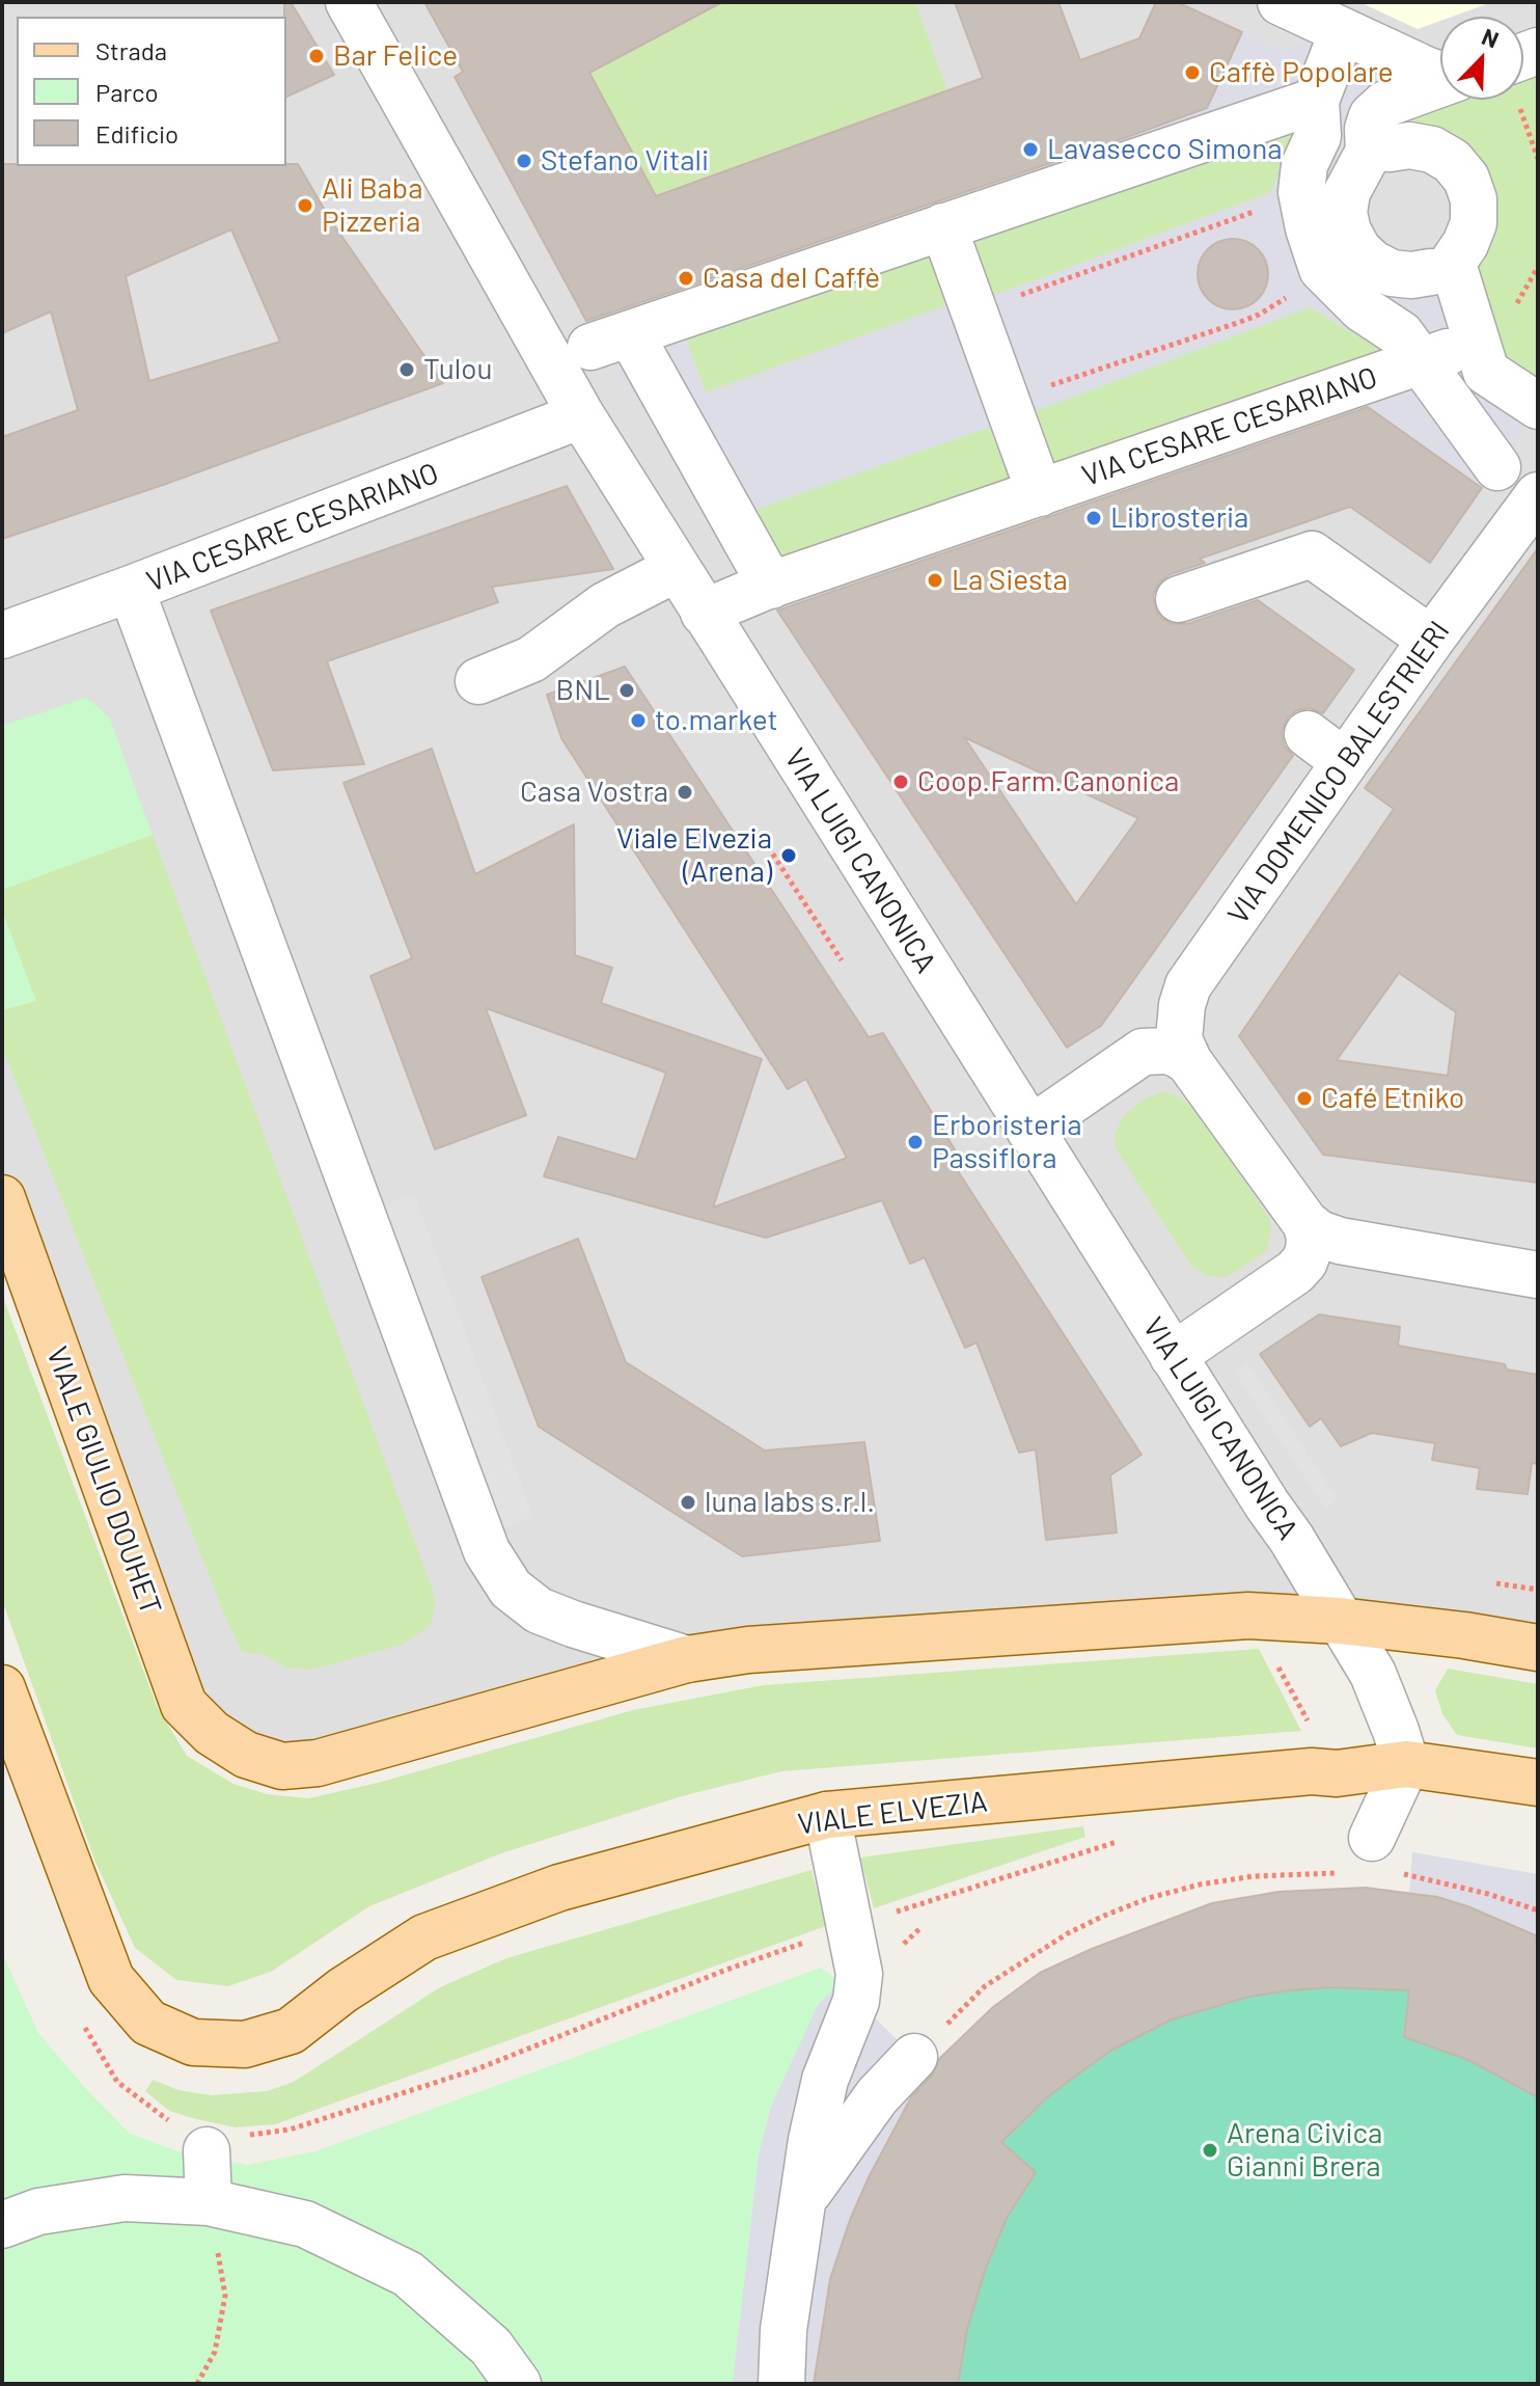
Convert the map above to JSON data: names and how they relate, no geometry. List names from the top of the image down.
{
  "streets": {
    "main road": ["VIALE GIULIO DOUHET", "VIALE ELVEZIA"],
    "street": ["VIA CESARE CESARIANO", "VIA DOMENICO BALESTRIERI", "VIA LUIGI CANONICA"]
  },
  "crossings": [
    ["VIA CESARE CESARIANO", "VIA LUIGI CANONICA"],
    ["VIA LUIGI CANONICA", "VIALE ELVEZIA"]
  ],
  "places": [
    "Bar Felice",
    "Caffè Popolare",
    "Lavasecco Simona",
    "Stefano Vitali",
    "Ali Baba Pizzeria",
    "Casa del Caffè",
    "Tulou",
    "Librosteria",
    "La Siesta",
    "BNL",
    "to.market",
    "Coop.Farm.Canonica",
    "Casa Vostra",
    "Viale Elvezia (Arena)",
    "Café Etniko",
    "Erboristeria Passiflora",
    "luna labs s.r.l.",
    "Arena Civica Gianni Brera"
  ],
  "legend": ["Strada", "Parco", "Edificio"],
  "north": "top right"
}
